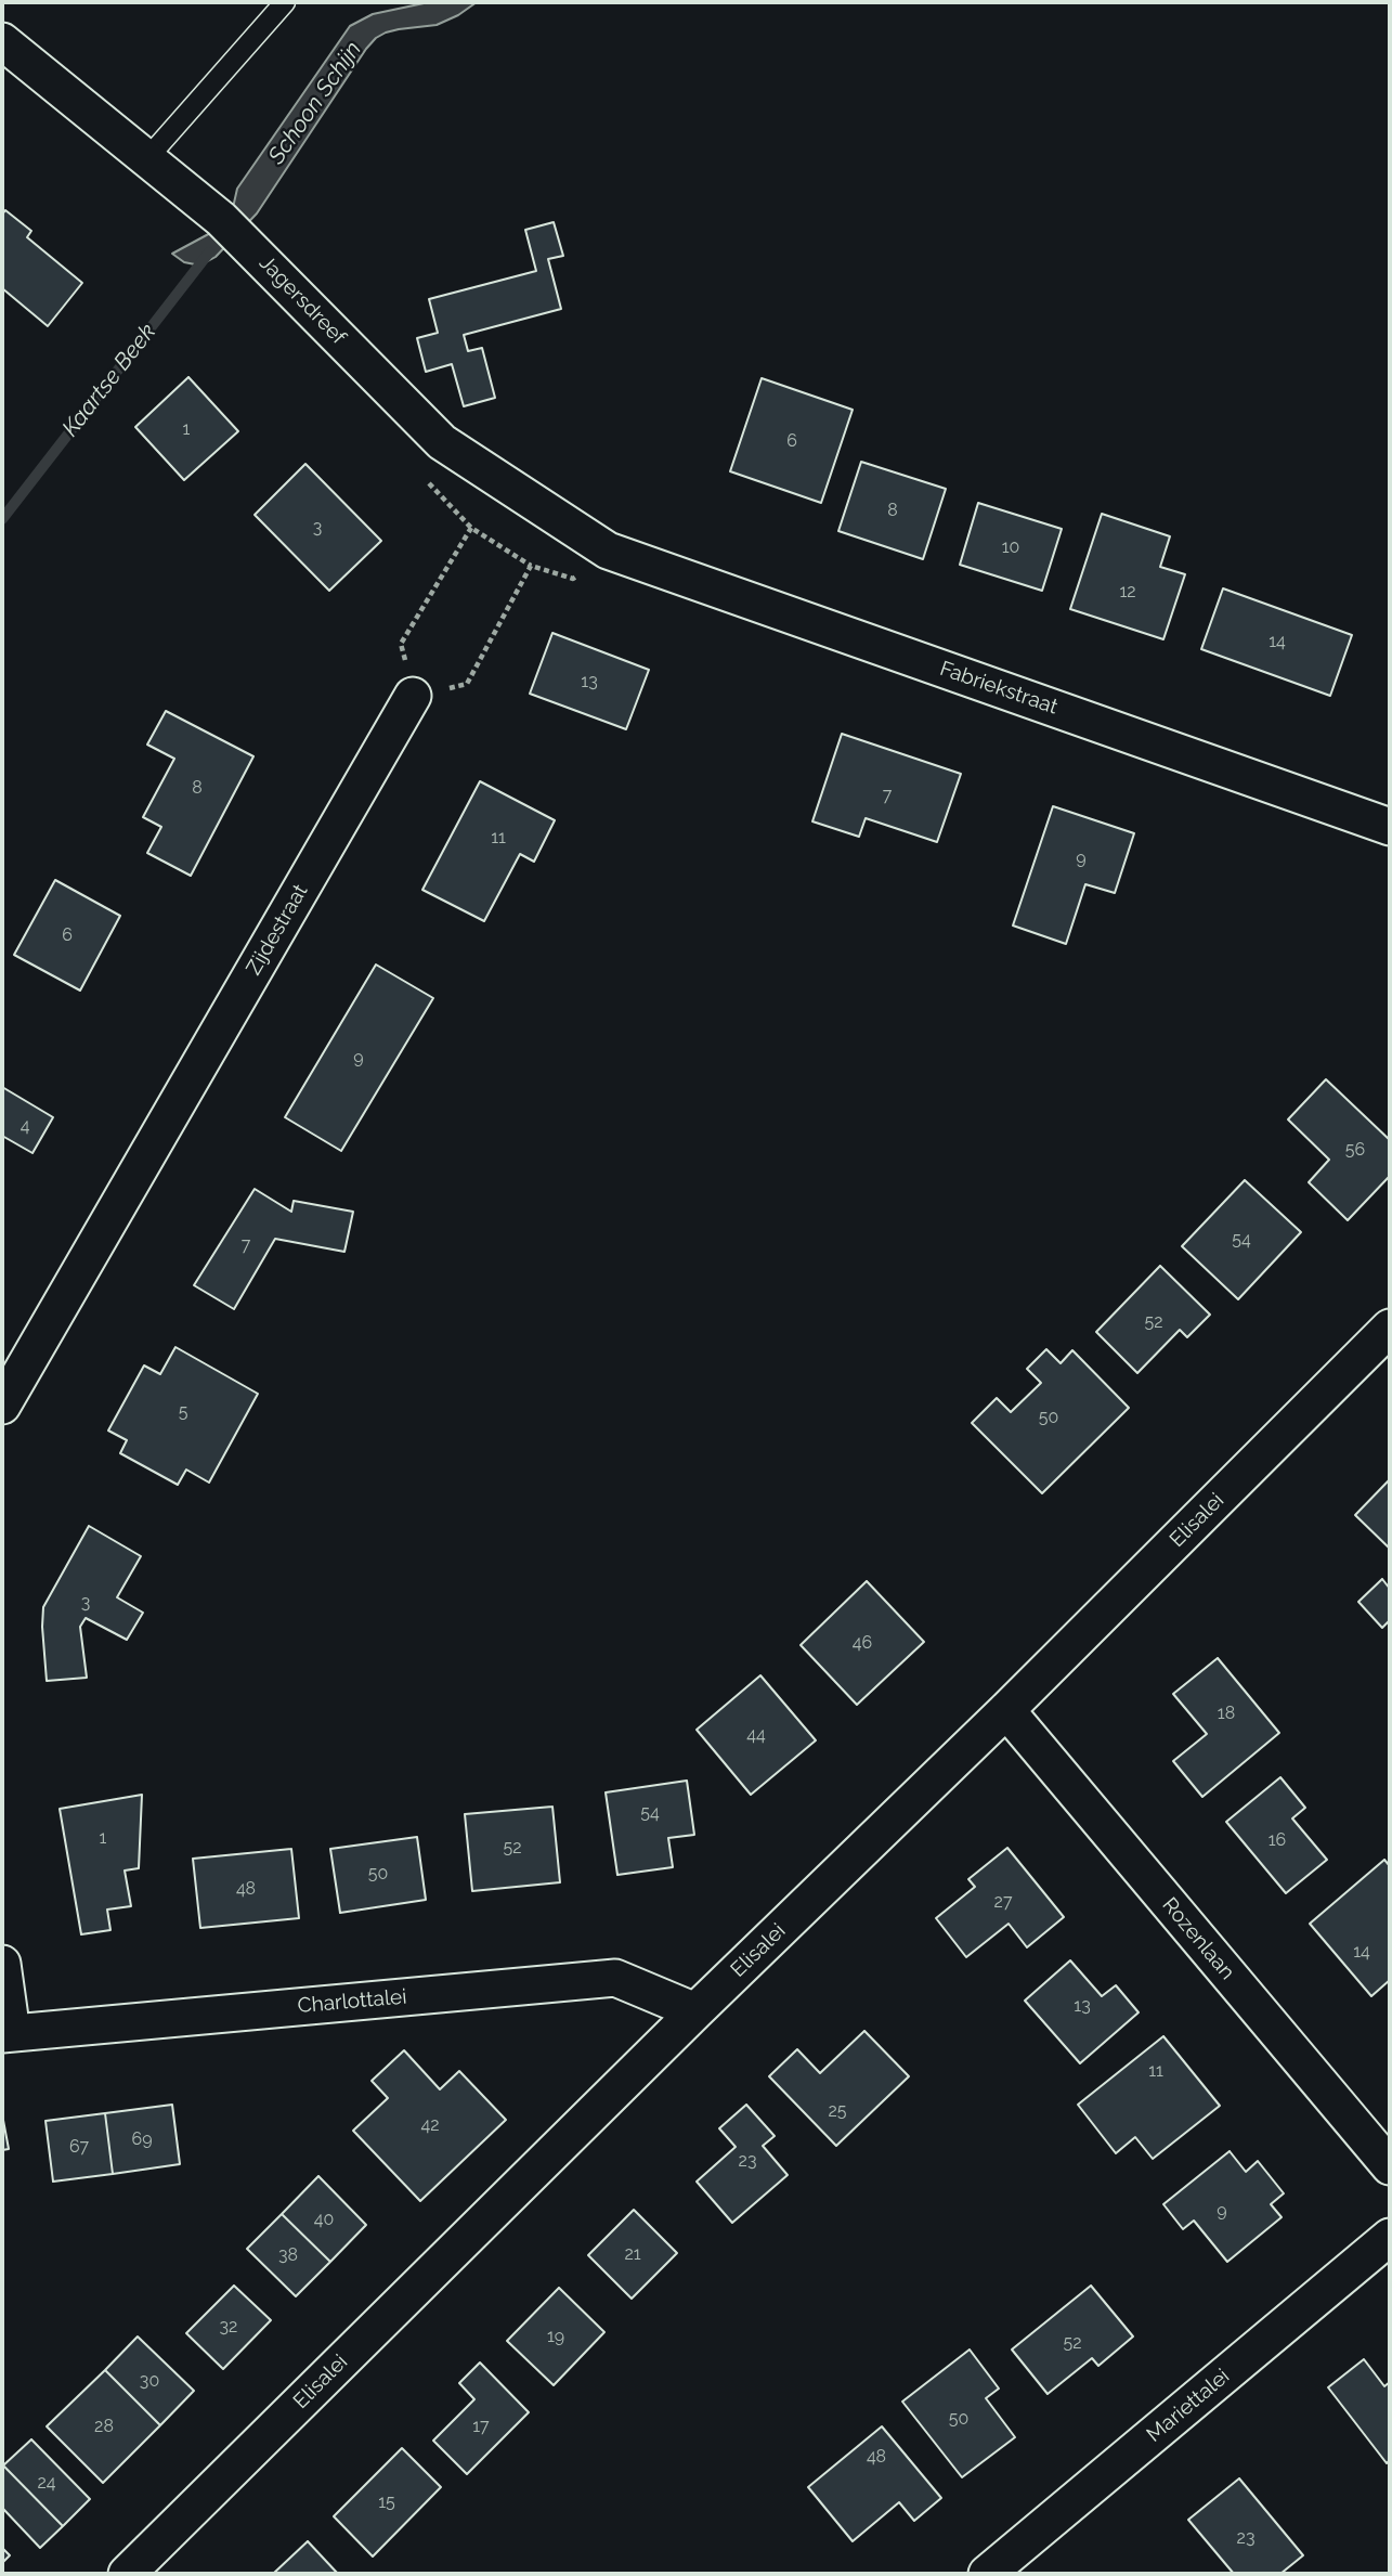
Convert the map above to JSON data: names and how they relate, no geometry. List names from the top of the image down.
{
  "streets": {
    "street": [
      "Jagersdreef",
      "Fabriekstraat",
      "Zijdestraat",
      "Elisalei",
      "Rozenlaan",
      "Charlottalei",
      "Mariettalei"
    ]
  },
  "crossings": [
    ["Jagersdreef", "Fabriekstraat"],
    ["Elisalei", "Rozenlaan"],
    ["Elisalei", "Charlottalei"]
  ],
  "water": ["Schoon Schijn", "Kaartse Beek"],
  "house_numbers": [
    "1",
    "6",
    "8",
    "3",
    "10",
    "12",
    "14",
    "13",
    "8",
    "7",
    "11",
    "9",
    "6",
    "9",
    "4",
    "56",
    "54",
    "7",
    "52",
    "5",
    "50",
    "3",
    "46",
    "18",
    "44",
    "54",
    "1",
    "16",
    "52",
    "50",
    "48",
    "27",
    "14",
    "13",
    "11",
    "25",
    "42",
    "69",
    "67",
    "23",
    "9",
    "40",
    "21",
    "38",
    "32",
    "19",
    "52",
    "30",
    "50",
    "28",
    "17",
    "48",
    "24",
    "15",
    "23"
  ]
}
